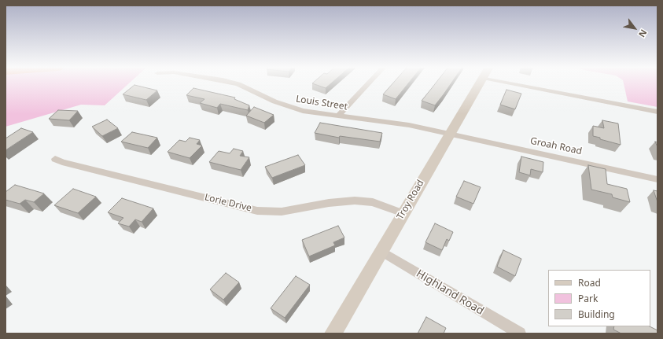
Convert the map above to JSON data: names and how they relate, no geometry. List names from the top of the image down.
{
  "streets": {
    "street": [
      "Louis Street",
      "Groah Road",
      "Troy Road",
      "Lorie Drive",
      "Highland Road"
    ]
  },
  "crossings": [
    ["Louis Street", "Groah Road"],
    ["Louis Street", "Troy Road"],
    ["Groah Road", "Troy Road"],
    ["Troy Road", "Lorie Drive"],
    ["Troy Road", "Highland Road"]
  ],
  "legend": ["Road", "Park", "Building"],
  "north": "bottom right"
}
